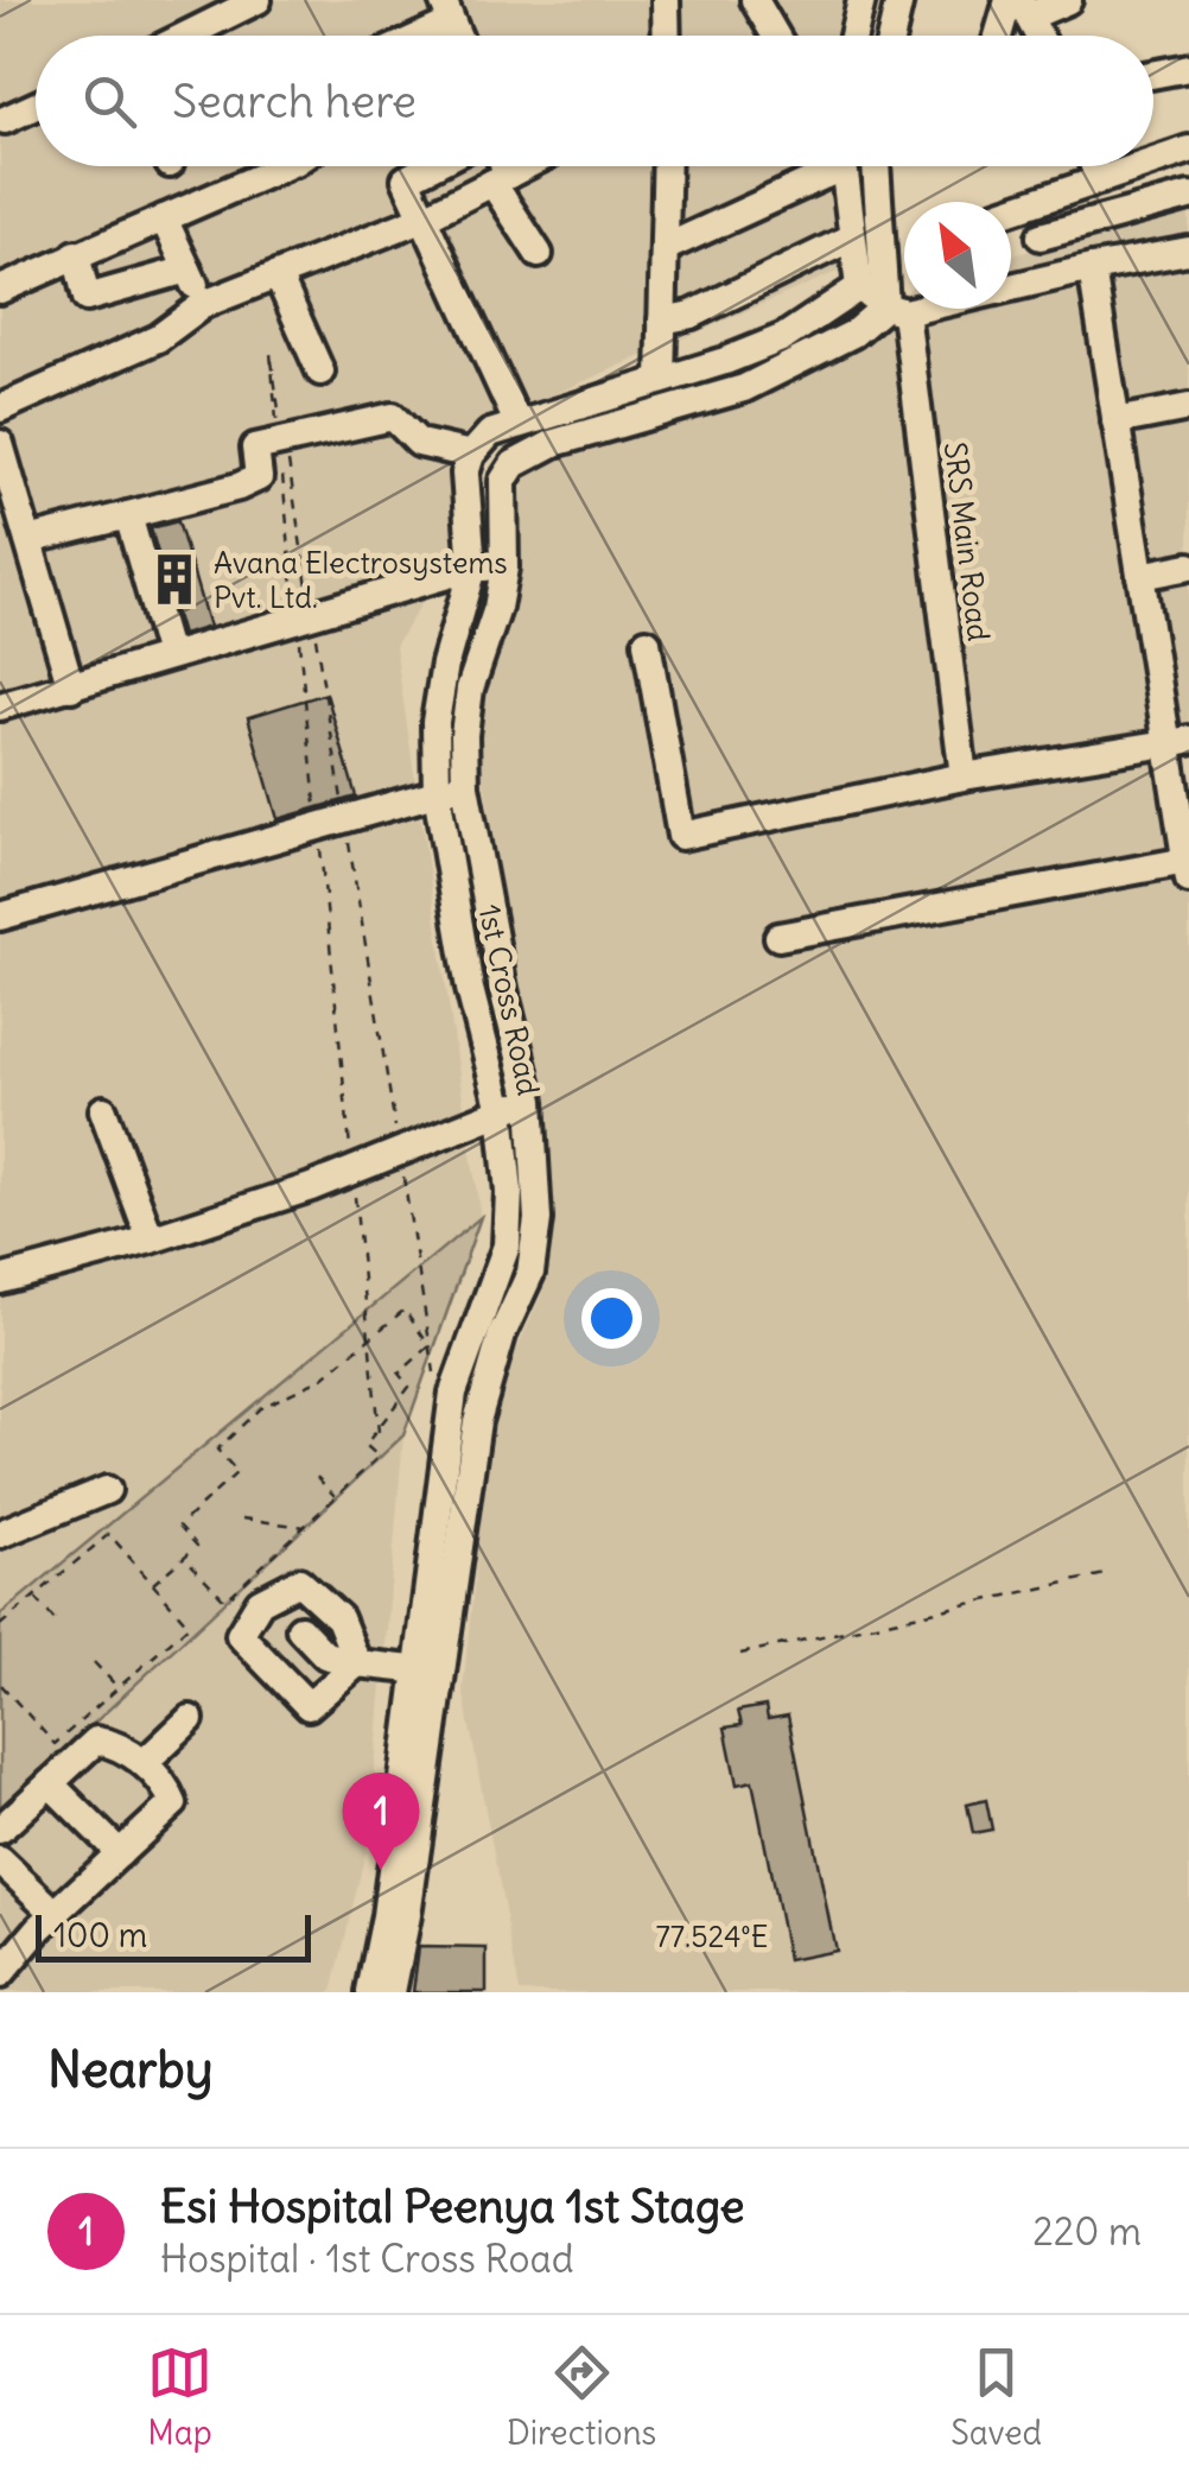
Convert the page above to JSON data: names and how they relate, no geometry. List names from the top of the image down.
{
  "streets": {
    "street": ["SRS Main Road", "1st Cross Road"]
  },
  "places": {
    "building": ["Avana Electrosystems Pvt. Ltd."]
  },
  "scale_bar": "100 m",
  "north": "top left",
  "page": {
    "search": "Search here",
    "pins": "1",
    "scale": "100 m",
    "heading": "Nearby",
    "list": [
      {
        "mark": "1",
        "name": "Esi Hospital Peenya 1st Stage",
        "note": "Hospital · 1st Cross Road",
        "value": "220 m"
      }
    ],
    "nav": ["Map", "Directions", "Saved"]
  },
  "coordinates": ["77.524°E"]
}
